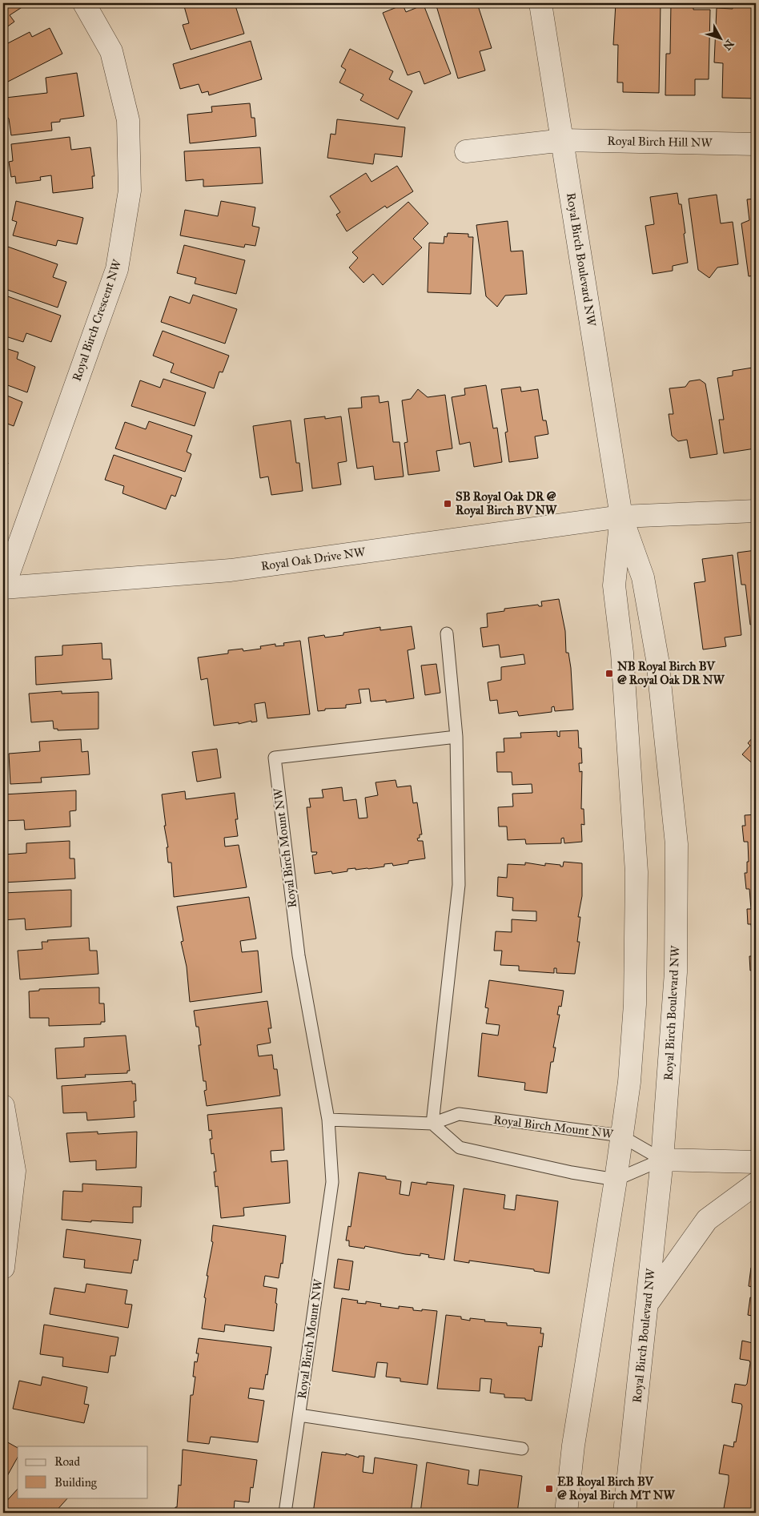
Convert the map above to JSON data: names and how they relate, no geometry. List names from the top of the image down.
{
  "streets": {
    "street": [
      "Royal Birch Hill NW",
      "Royal Birch Boulevard NW",
      "Royal Birch Crescent NW",
      "Royal Oak Drive NW"
    ],
    "lane": ["Royal Birch Mount NW"]
  },
  "crossings": [
    ["Royal Birch Hill NW", "Royal Birch Boulevard NW"],
    ["Royal Birch Boulevard NW", "Royal Oak Drive NW"],
    ["Royal Birch Boulevard NW", "Royal Birch Mount NW"],
    ["Royal Birch Crescent NW", "Royal Oak Drive NW"]
  ],
  "places": {
    "transit": ["SB Royal Oak DR @ Royal Birch BV NW", "NB Royal Birch BV @ Royal Oak DR NW", "EB Royal Birch BV @ Royal Birch MT NW"]
  },
  "legend": ["Road", "Building"],
  "north": "bottom right"
}
